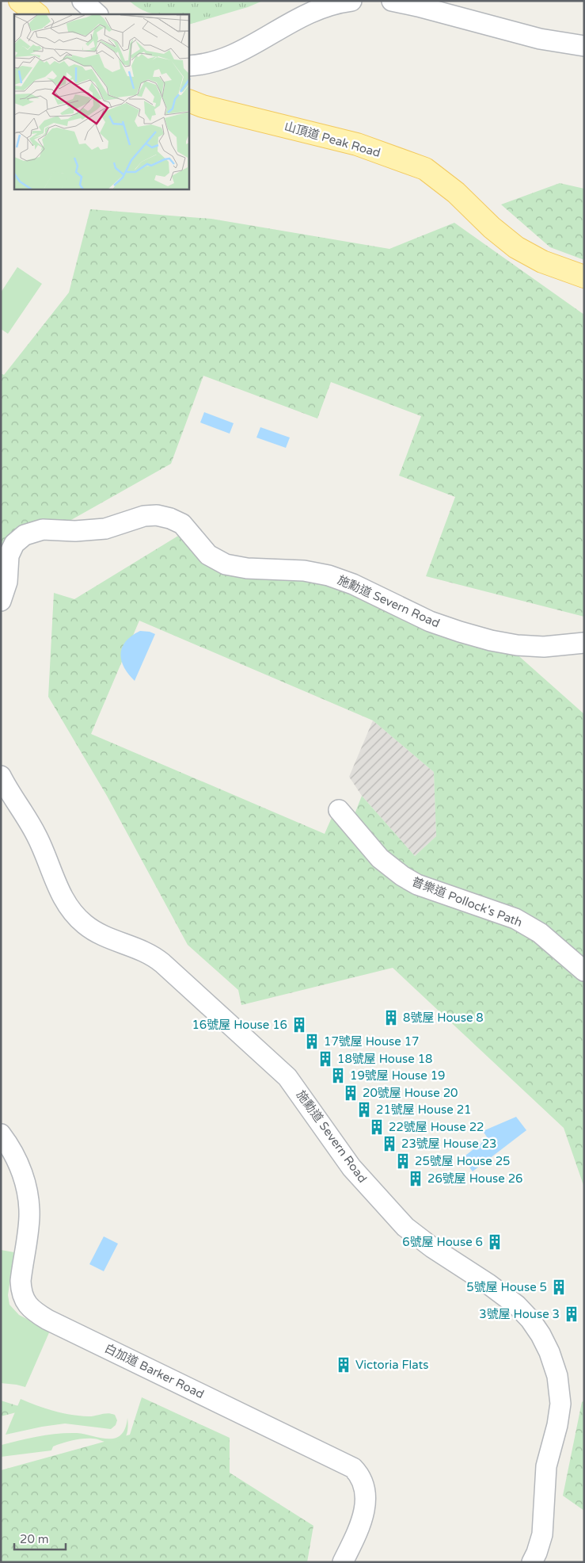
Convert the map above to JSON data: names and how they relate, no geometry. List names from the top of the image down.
{
  "streets": {
    "main road": ["山頂道 Peak Road"],
    "street": ["施勳道 Severn Road", "普樂道 Pollock's Path", "白加道 Barker Road"]
  },
  "places": {
    "building": [
      "8號屋 House 8",
      "16號屋 House 16",
      "17號屋 House 17",
      "18號屋 House 18",
      "19號屋 House 19",
      "20號屋 House 20",
      "21號屋 House 21",
      "22號屋 House 22",
      "23號屋 House 23",
      "25號屋 House 25",
      "26號屋 House 26",
      "6號屋 House 6",
      "5號屋 House 5",
      "3號屋 House 3",
      "Victoria Flats"
    ]
  },
  "scale_bar": "20 m"
}
